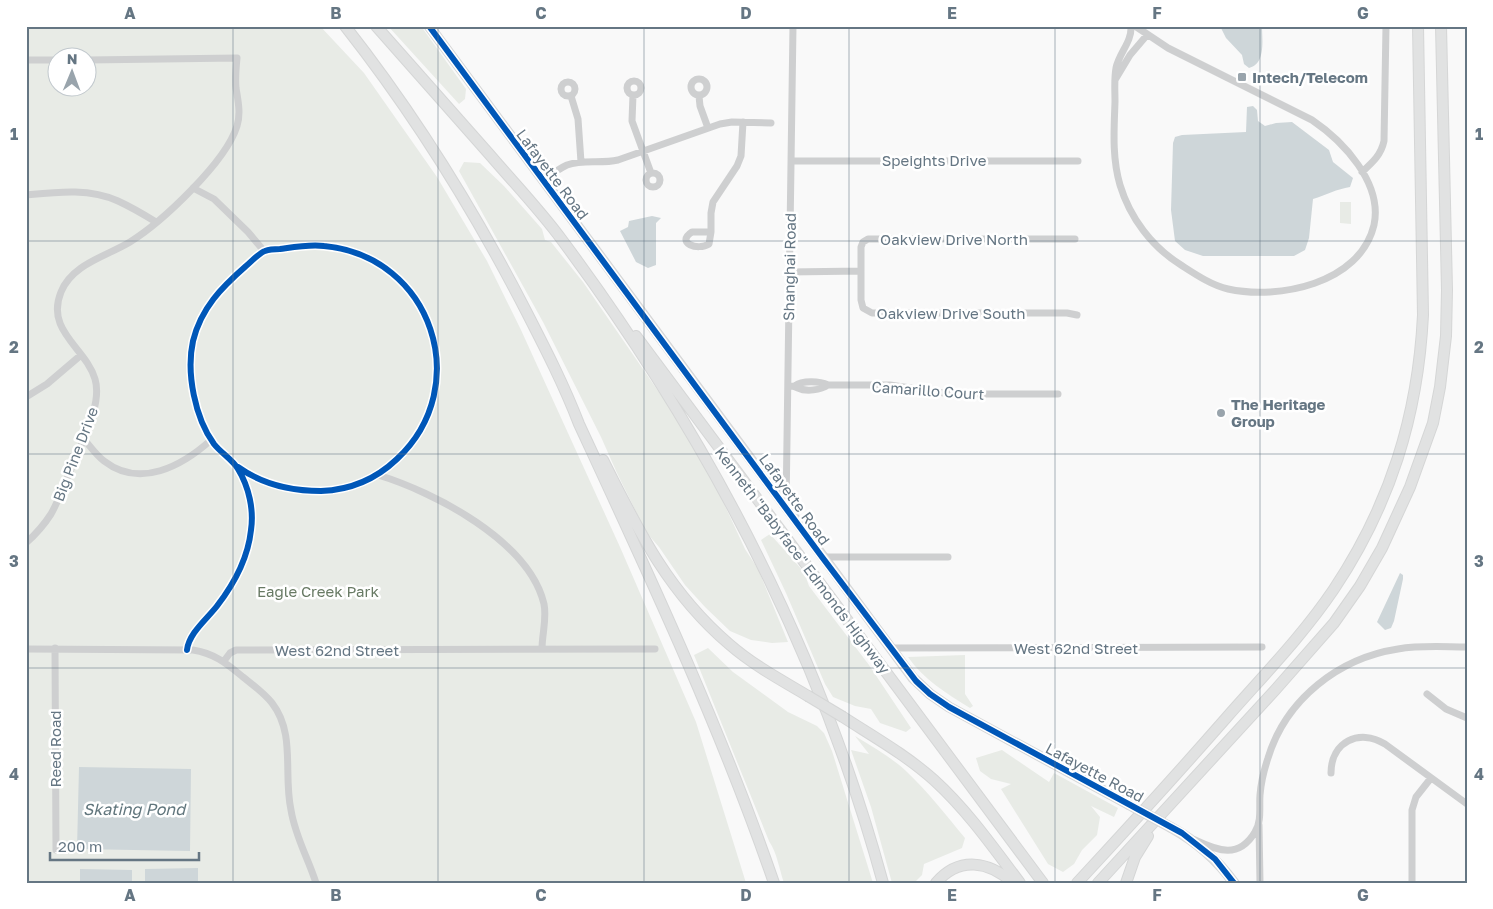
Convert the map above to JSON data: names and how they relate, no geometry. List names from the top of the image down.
{
  "streets": {
    "highway": ["Kenneth \"Babyface\" Edmonds Highway"],
    "main road": ["Lafayette Road"],
    "street": [
      "Speights Drive",
      "Oakview Drive North",
      "Shanghai Road",
      "Oakview Drive South",
      "Camarillo Court",
      "Big Pine Drive",
      "West 62nd Street",
      "Reed Road"
    ]
  },
  "crossings": [
    ["Speights Drive", "Shanghai Road"],
    ["Lafayette Road", "Shanghai Road"],
    ["Lafayette Road", "West 62nd Street"],
    ["Oakview Drive North", "Oakview Drive South"],
    ["Shanghai Road", "Camarillo Court"]
  ],
  "water": ["Skating Pond"],
  "parks": ["Eagle Creek Park"],
  "places": {
    "transit": ["Intech/Telecom"],
    "other": ["The Heritage Group"]
  },
  "scale_bar": "200 m",
  "north": "top",
  "grid": {
    "columns": [
      "A",
      "B",
      "C",
      "D",
      "E",
      "F",
      "G"
    ],
    "rows": [
      "1",
      "2",
      "3",
      "4"
    ]
  }
}
